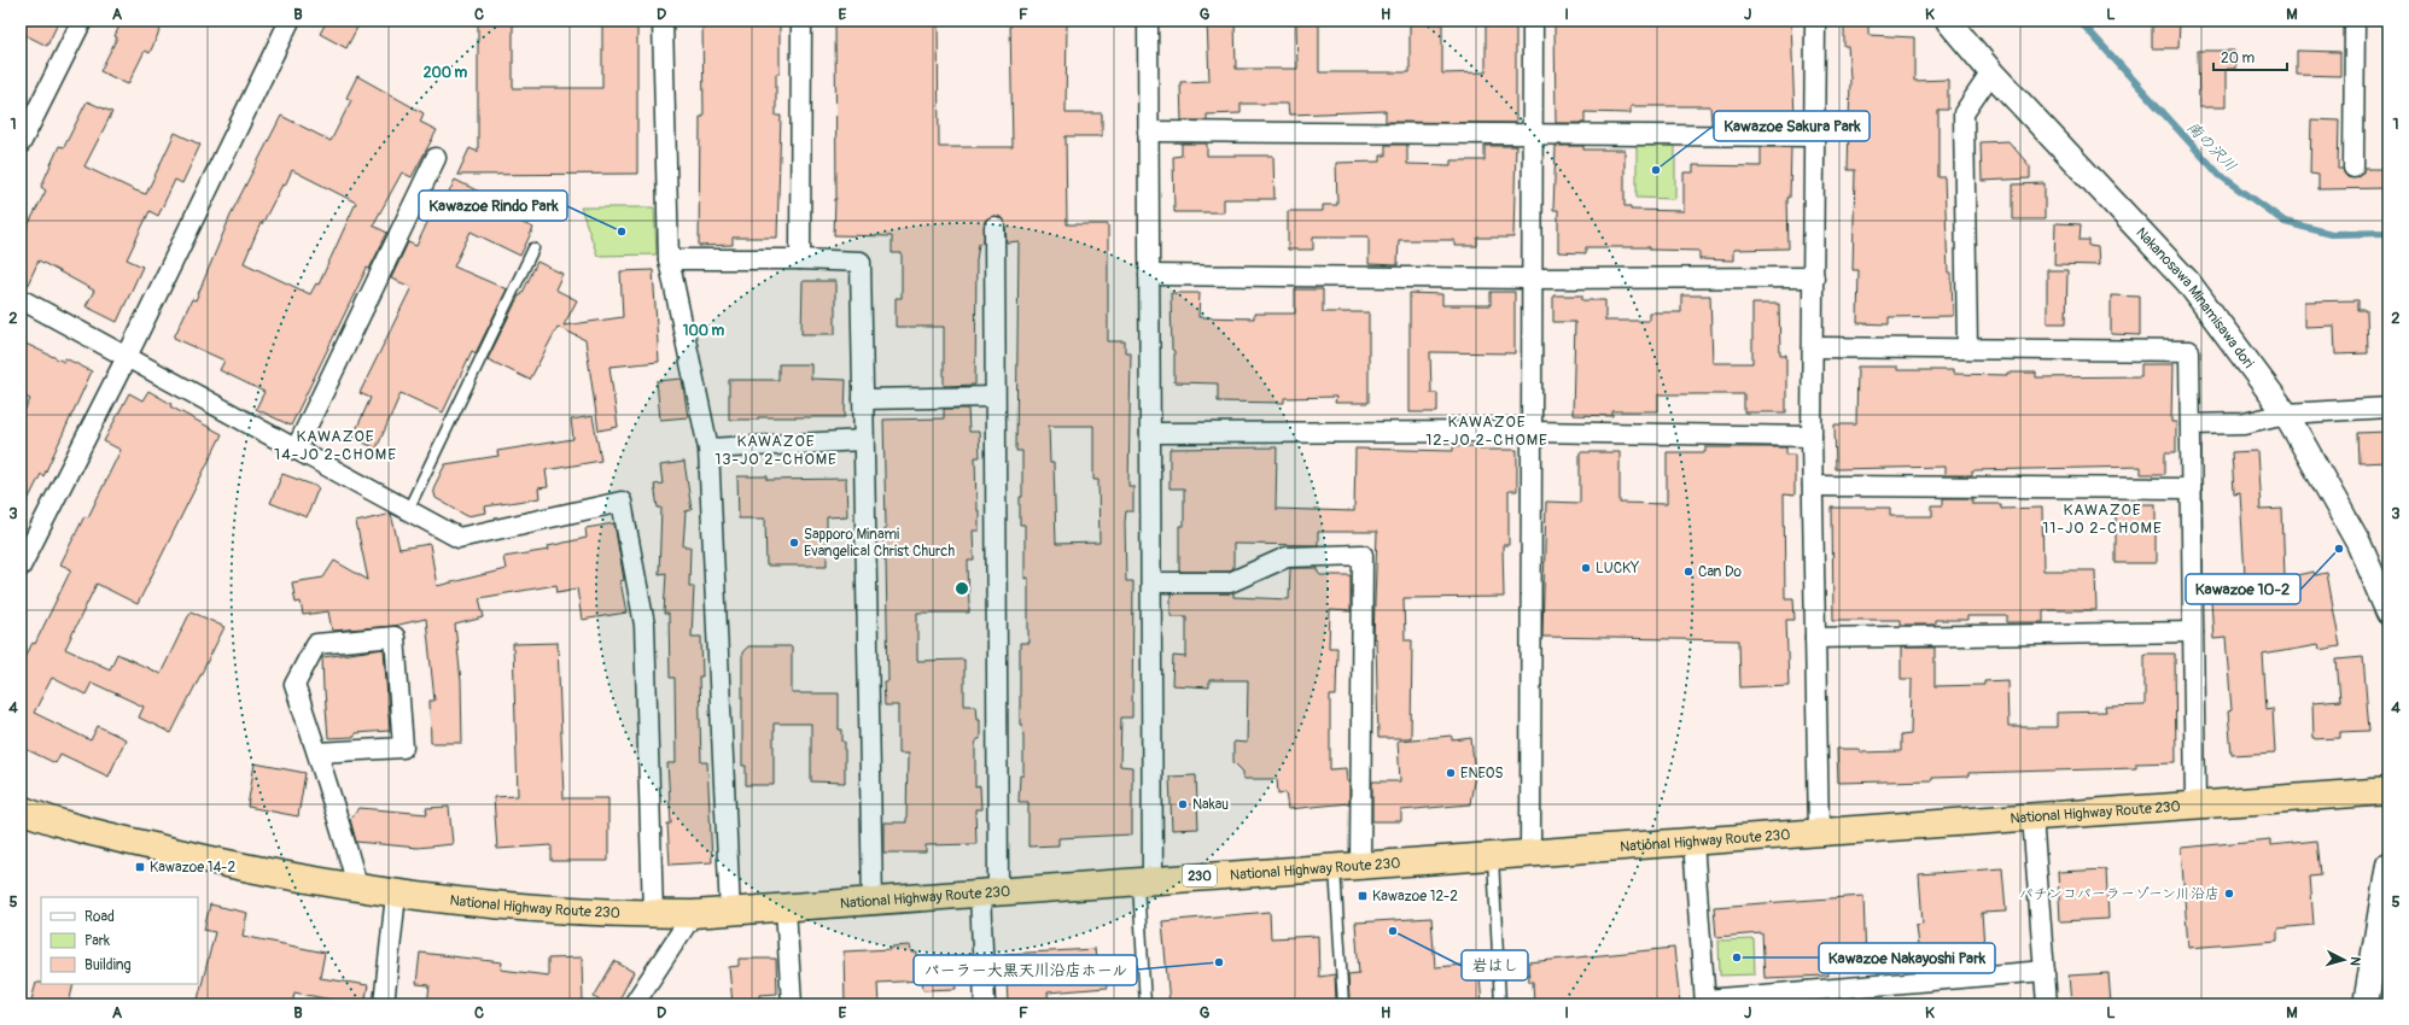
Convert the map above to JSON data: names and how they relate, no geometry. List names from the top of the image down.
{
  "streets": {
    "highway": ["National Highway Route 230", "230"],
    "street": ["Nakanosawa Minamisawa dori"]
  },
  "districts": [
    "KAWAZOE 12-JO 2-CHOME",
    "KAWAZOE 14-JO 2-CHOME",
    "KAWAZOE 13-JO 2-CHOME",
    "KAWAZOE 11-JO 2-CHOME"
  ],
  "water": ["南の沢川"],
  "places": {
    "other": [
      "Kawazoe Sakura Park",
      "Kawazoe Rindo Park",
      "Sapporo Minami Evangelical Christ Church",
      "Kawazoe 10-2",
      "LUCKY",
      "Can Do",
      "ENEOS",
      "Nakau",
      "パチンコパーラーゾーン川沿店",
      "岩はし",
      "Kawazoe Nakayoshi Park",
      "パーラー大黒天川沿店ホール"
    ],
    "transit": ["Kawazoe 14-2", "Kawazoe 12-2"]
  },
  "legend": ["Road", "Park", "Building"],
  "scale_bar": "20 m",
  "north": "right",
  "grid": {
    "columns": [
      "A",
      "B",
      "C",
      "D",
      "E",
      "F",
      "G",
      "H",
      "I",
      "J",
      "K",
      "L",
      "M"
    ],
    "rows": [
      "1",
      "2",
      "3",
      "4",
      "5"
    ]
  },
  "rings": ["200 m", "100 m"]
}
